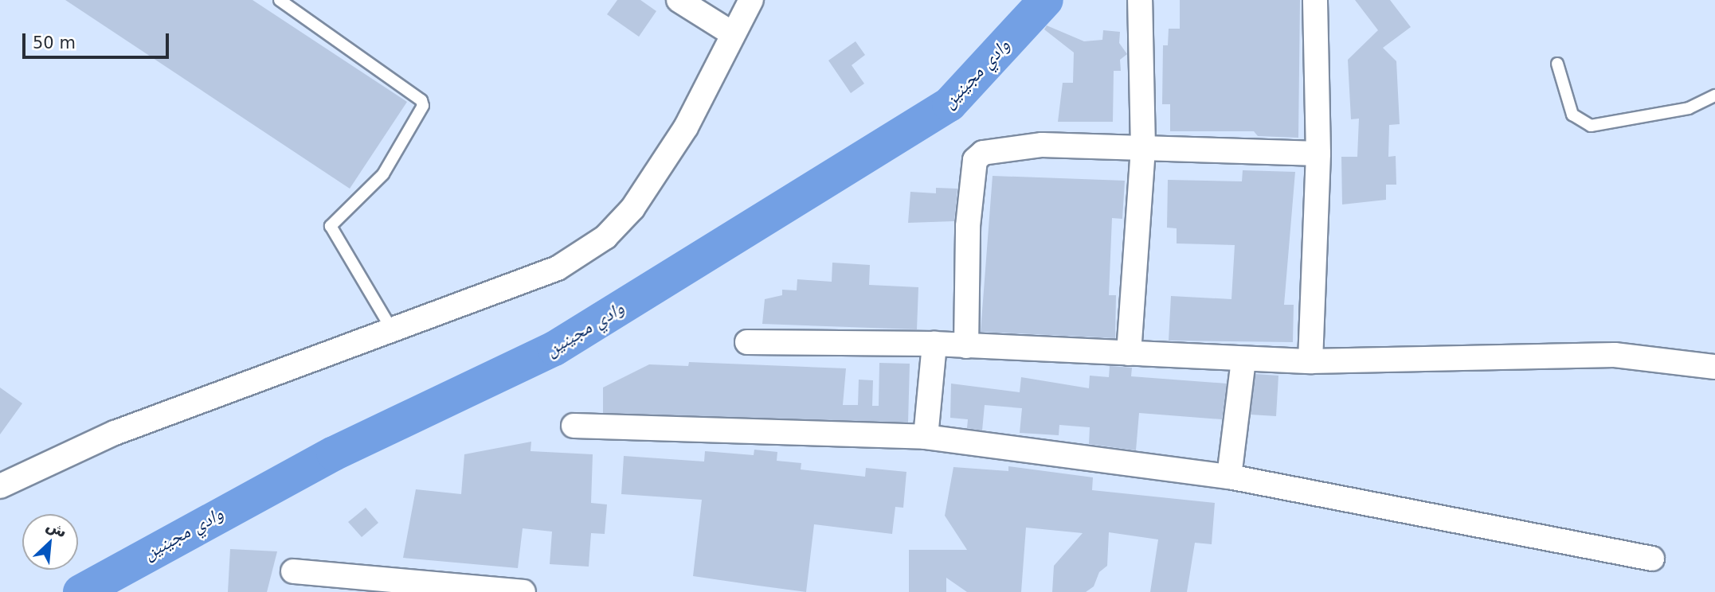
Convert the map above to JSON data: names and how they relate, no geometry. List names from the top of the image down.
{
  "water": ["وادي مجينين"],
  "scale_bar": "50 m",
  "north": "top right"
}
